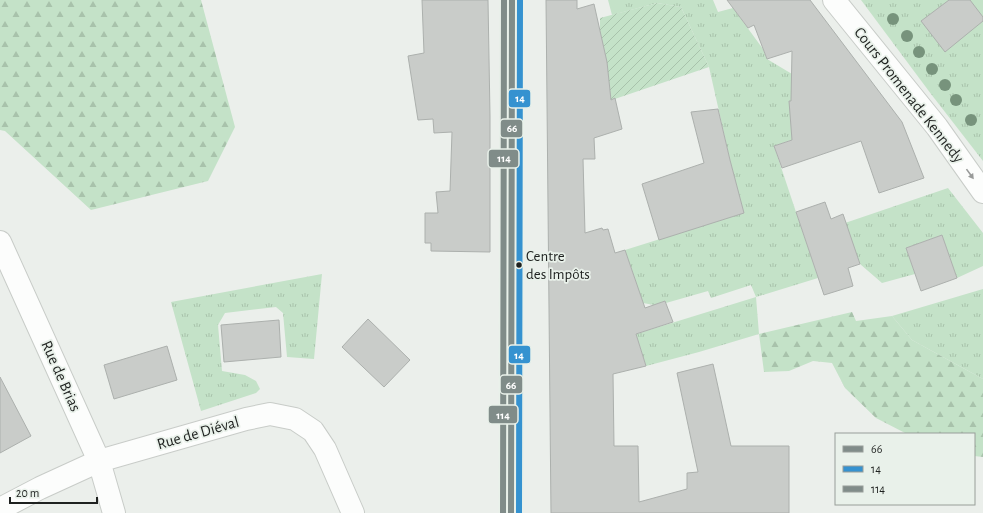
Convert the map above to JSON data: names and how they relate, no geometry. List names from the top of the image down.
{
  "streets": {
    "street": ["Cours Promenade Kennedy", "Rue de Brias", "Rue de Diéval"]
  },
  "crossings": [
    ["Rue de Brias", "Rue de Diéval"]
  ],
  "one_way": ["Cours Promenade Kennedy"],
  "places": ["Centre des Impôts"],
  "lines": ["transit line 66", "transit line 14", "transit line 114"],
  "legend": ["66", "14", "114"],
  "scale_bar": "20 m"
}
